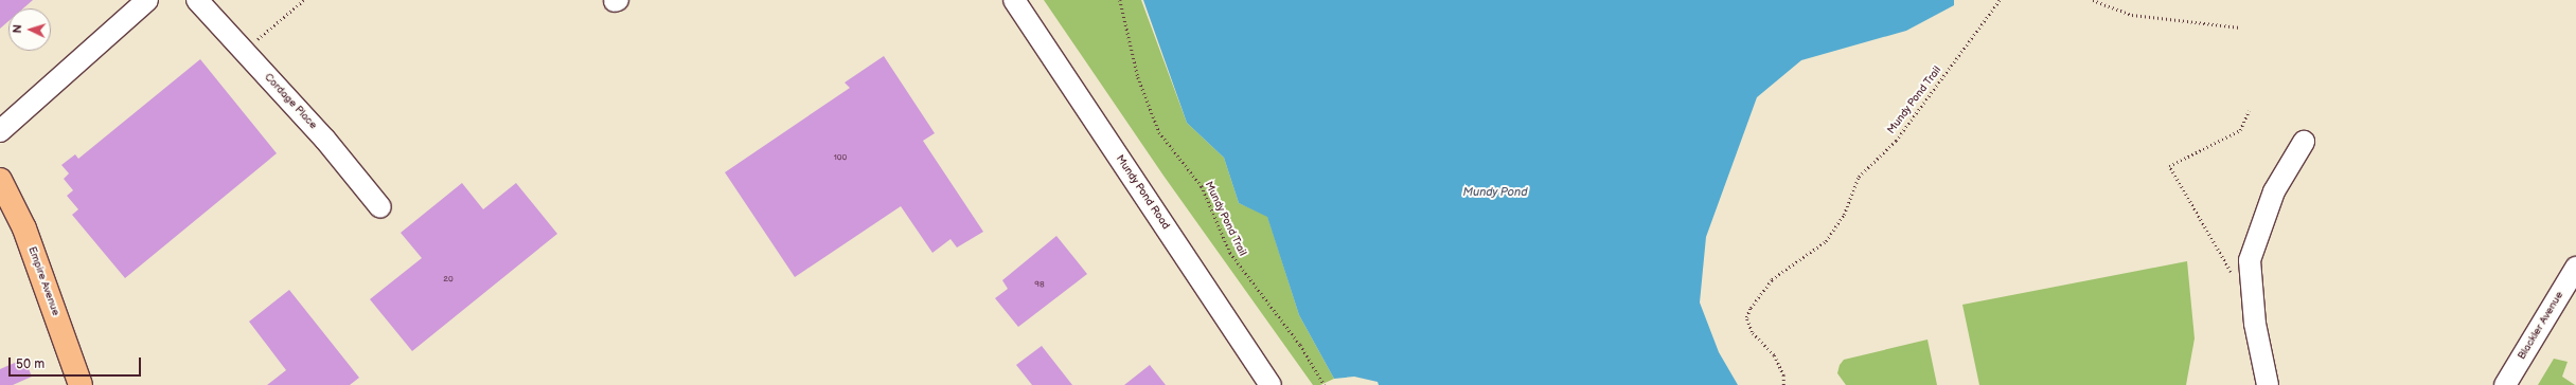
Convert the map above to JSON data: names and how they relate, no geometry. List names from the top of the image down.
{
  "streets": {
    "main road": ["Empire Avenue"],
    "street": ["Cordage Place", "Mundy Pond Road", "Blackler Avenue"],
    "path": ["Mundy Pond Trail"]
  },
  "water": ["Mundy Pond"],
  "house_numbers": ["100", "20", "98"],
  "scale_bar": "50 m",
  "north": "left"
}
